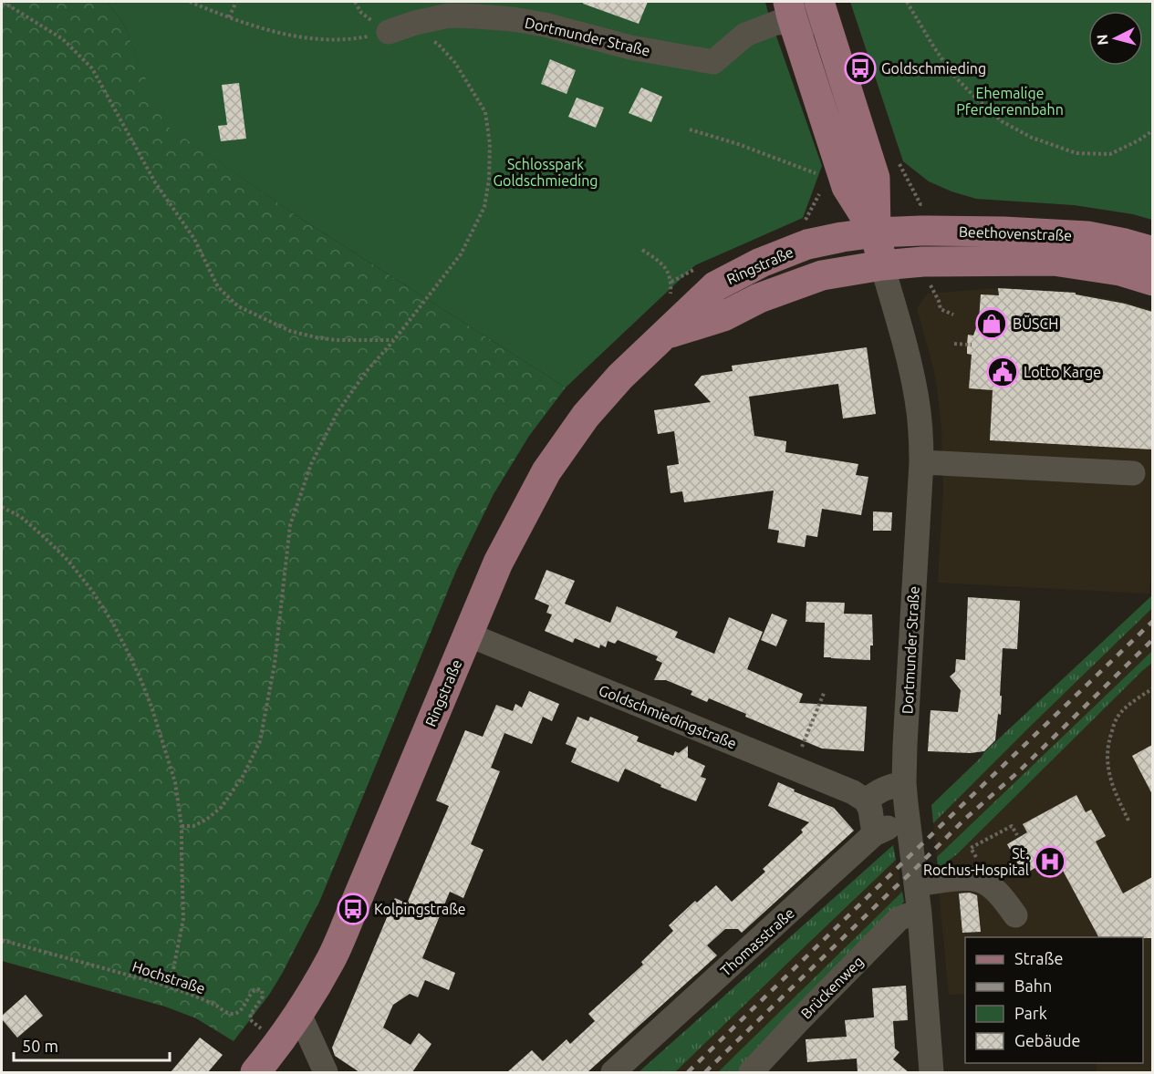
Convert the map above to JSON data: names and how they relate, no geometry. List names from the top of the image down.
{
  "streets": {
    "main road": ["Dortmunder Straße", "Beethovenstraße", "Ringstraße"],
    "street": ["Goldschmiedingstraße", "Thomasstraße", "Brückenweg"],
    "path": ["Hochstraße"]
  },
  "crossings": [
    ["Dortmunder Straße", "Beethovenstraße"],
    ["Dortmunder Straße", "Ringstraße"],
    ["Dortmunder Straße", "Thomasstraße"],
    ["Dortmunder Straße", "Brückenweg"],
    ["Beethovenstraße", "Ringstraße"],
    ["Ringstraße", "Goldschmiedingstraße"]
  ],
  "parks": ["Ehemalige Pferderennbahn", "Schlosspark Goldschmieding"],
  "places": {
    "bus stop": ["Goldschmieding", "Kolpingstraße"],
    "shop": ["BÜSCH"],
    "public building": ["Lotto Karge"],
    "hospital": ["St. Rochus-Hospital"]
  },
  "legend": [
    "Straße",
    "Bahn",
    "Park",
    "Gebäude"
  ],
  "scale_bar": "50 m",
  "north": "left"
}
